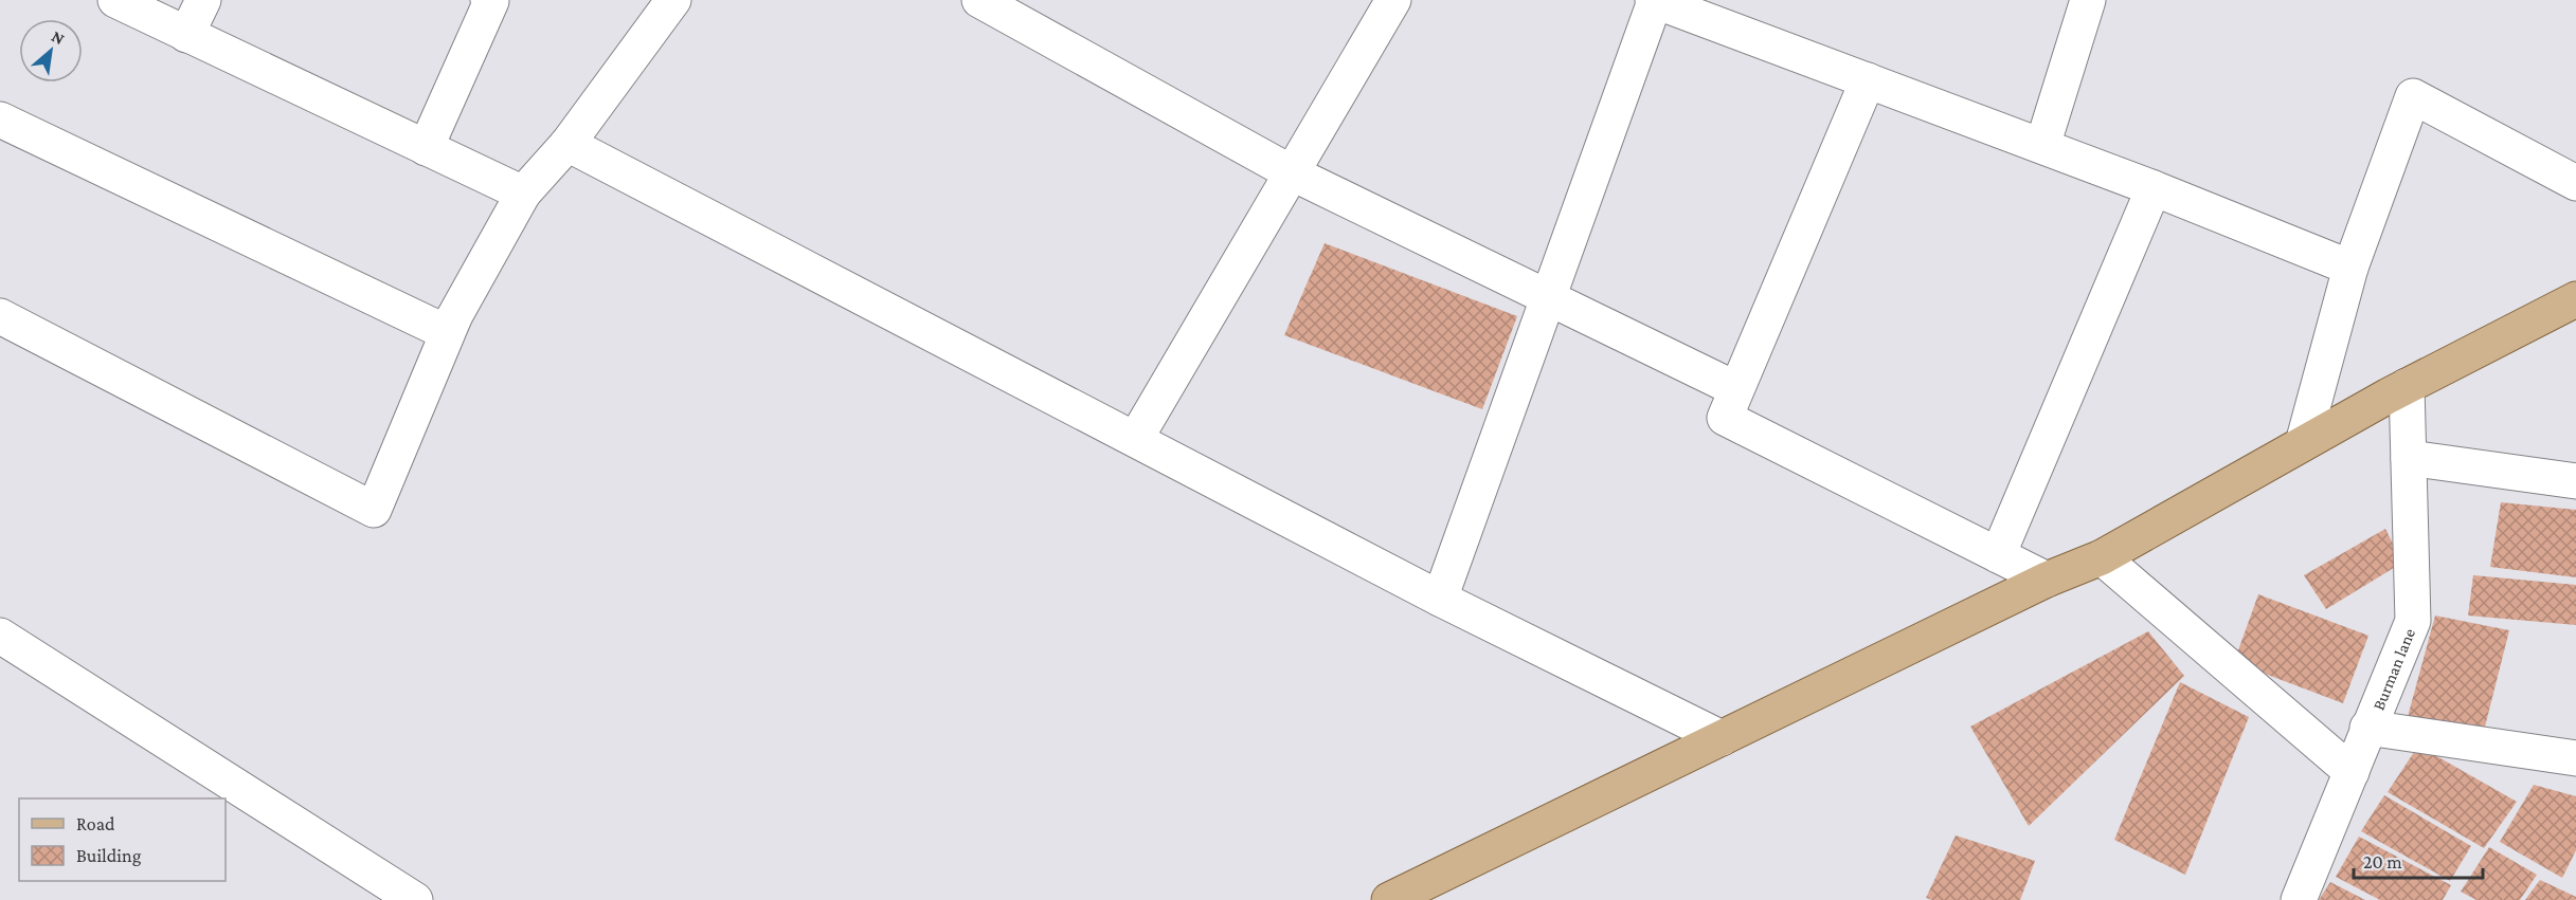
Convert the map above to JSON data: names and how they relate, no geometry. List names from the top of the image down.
{
  "streets": {
    "street": ["Burman lane"]
  },
  "legend": ["Road", "Building"],
  "scale_bar": "20 m",
  "north": "top right"
}
